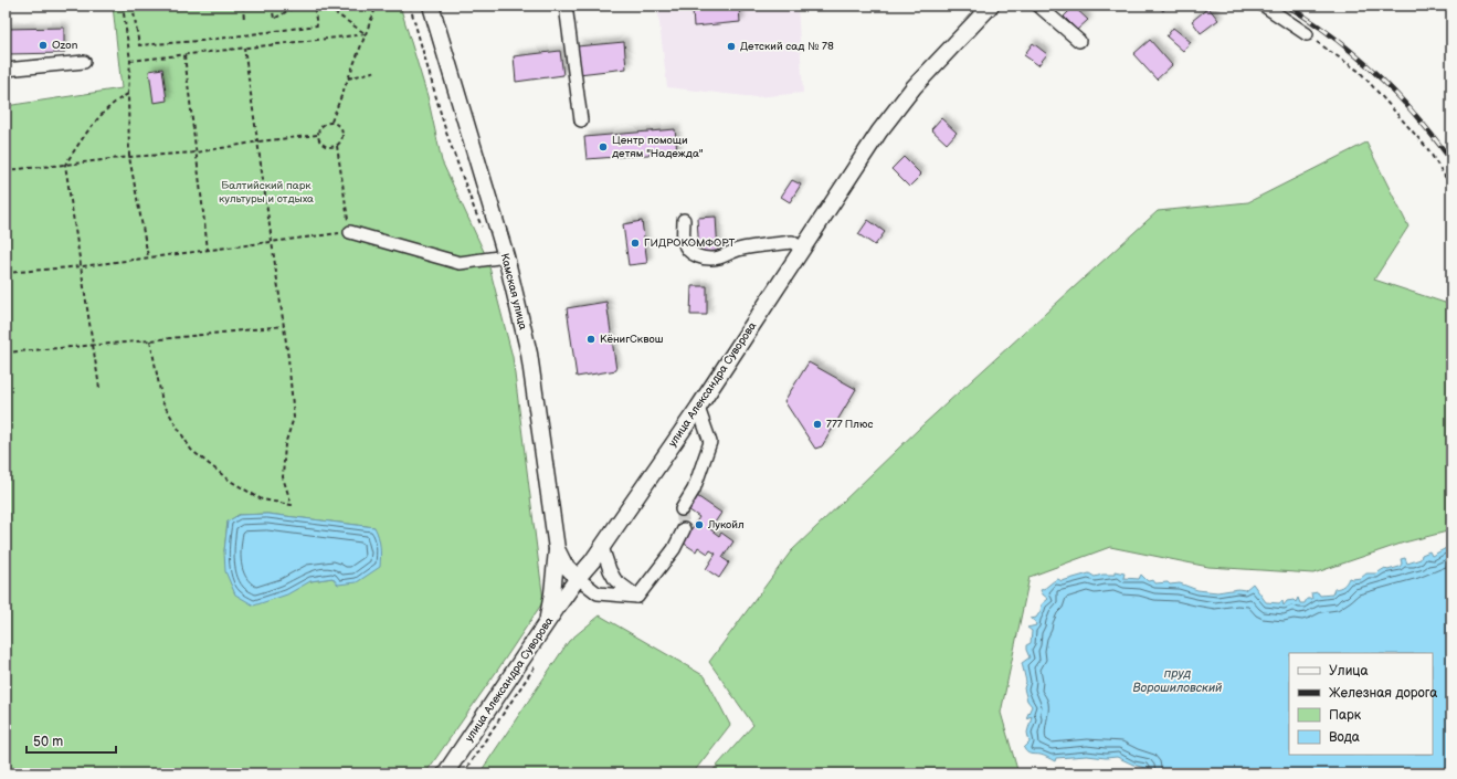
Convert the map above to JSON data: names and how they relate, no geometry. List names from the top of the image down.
{
  "streets": {
    "main road": ["Камская улица", "улица Александра Суворова"]
  },
  "crossings": [
    ["Камская улица", "улица Александра Суворова"]
  ],
  "water": ["пруд Ворошиловский"],
  "parks": ["Балтийский парк культуры и отдыха"],
  "places": [
    "Ozon",
    "Детский сад № 78",
    "Центр помощи детям \"Надежда\"",
    "ГИДРОКОМФОРТ",
    "КёнигСквош",
    "777 Плюс",
    "Лукойл"
  ],
  "legend": [
    "Улица",
    "Железная дорога",
    "Парк",
    "Вода"
  ],
  "scale_bar": "50 m"
}
